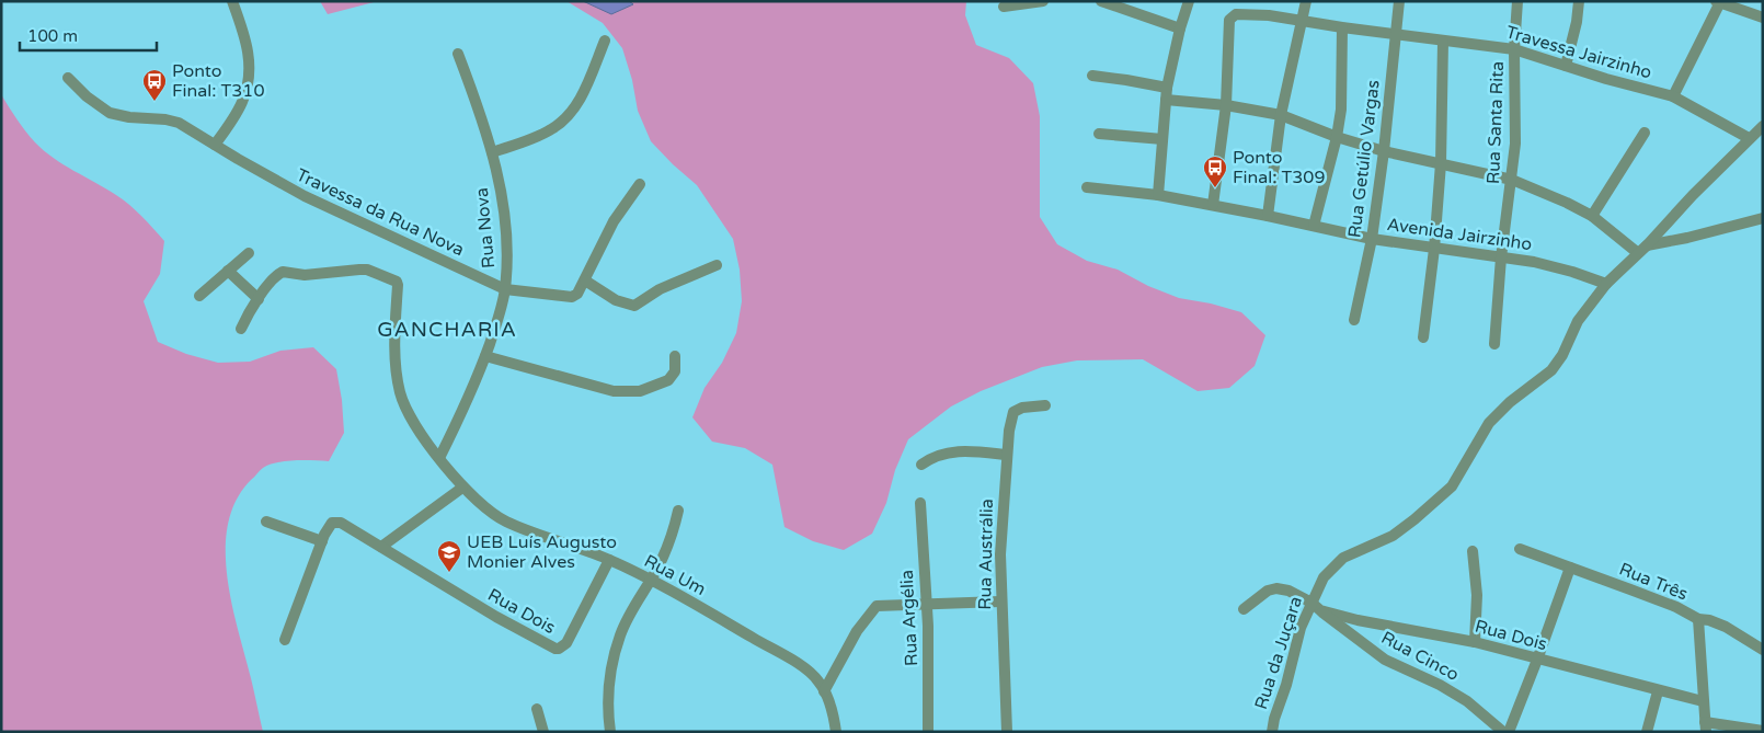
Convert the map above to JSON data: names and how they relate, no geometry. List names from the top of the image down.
{
  "streets": {
    "street": [
      "Travessa Jairzinho",
      "Rua Santa Rita",
      "Rua Getúlio Vargas",
      "Travessa da Rua Nova",
      "Rua Nova",
      "Avenida Jairzinho",
      "Rua Austrália",
      "Rua Um",
      "Rua Três",
      "Rua Dois",
      "Rua Argélia",
      "Rua da Juçara",
      "Rua Cinco"
    ]
  },
  "crossings": [
    ["Travessa Jairzinho", "Rua Santa Rita"],
    ["Travessa Jairzinho", "Rua Getúlio Vargas"],
    ["Rua Santa Rita", "Avenida Jairzinho"],
    ["Rua Getúlio Vargas", "Avenida Jairzinho"],
    ["Travessa da Rua Nova", "Rua Nova"],
    ["Rua Nova", "Rua Um"],
    ["Avenida Jairzinho", "Rua da Juçara"],
    ["Rua Um", "Rua Dois"],
    ["Rua Três", "Rua Dois"],
    ["Rua Dois", "Rua da Juçara"],
    ["Rua Dois", "Rua Cinco"],
    ["Rua da Juçara", "Rua Cinco"]
  ],
  "districts": ["GANCHARIA"],
  "places": {
    "bus stop": ["Ponto Final: T310", "Ponto Final: T309"],
    "school or university": ["UEB Luís Augusto Monier Alves"]
  },
  "scale_bar": "100 m"
}
